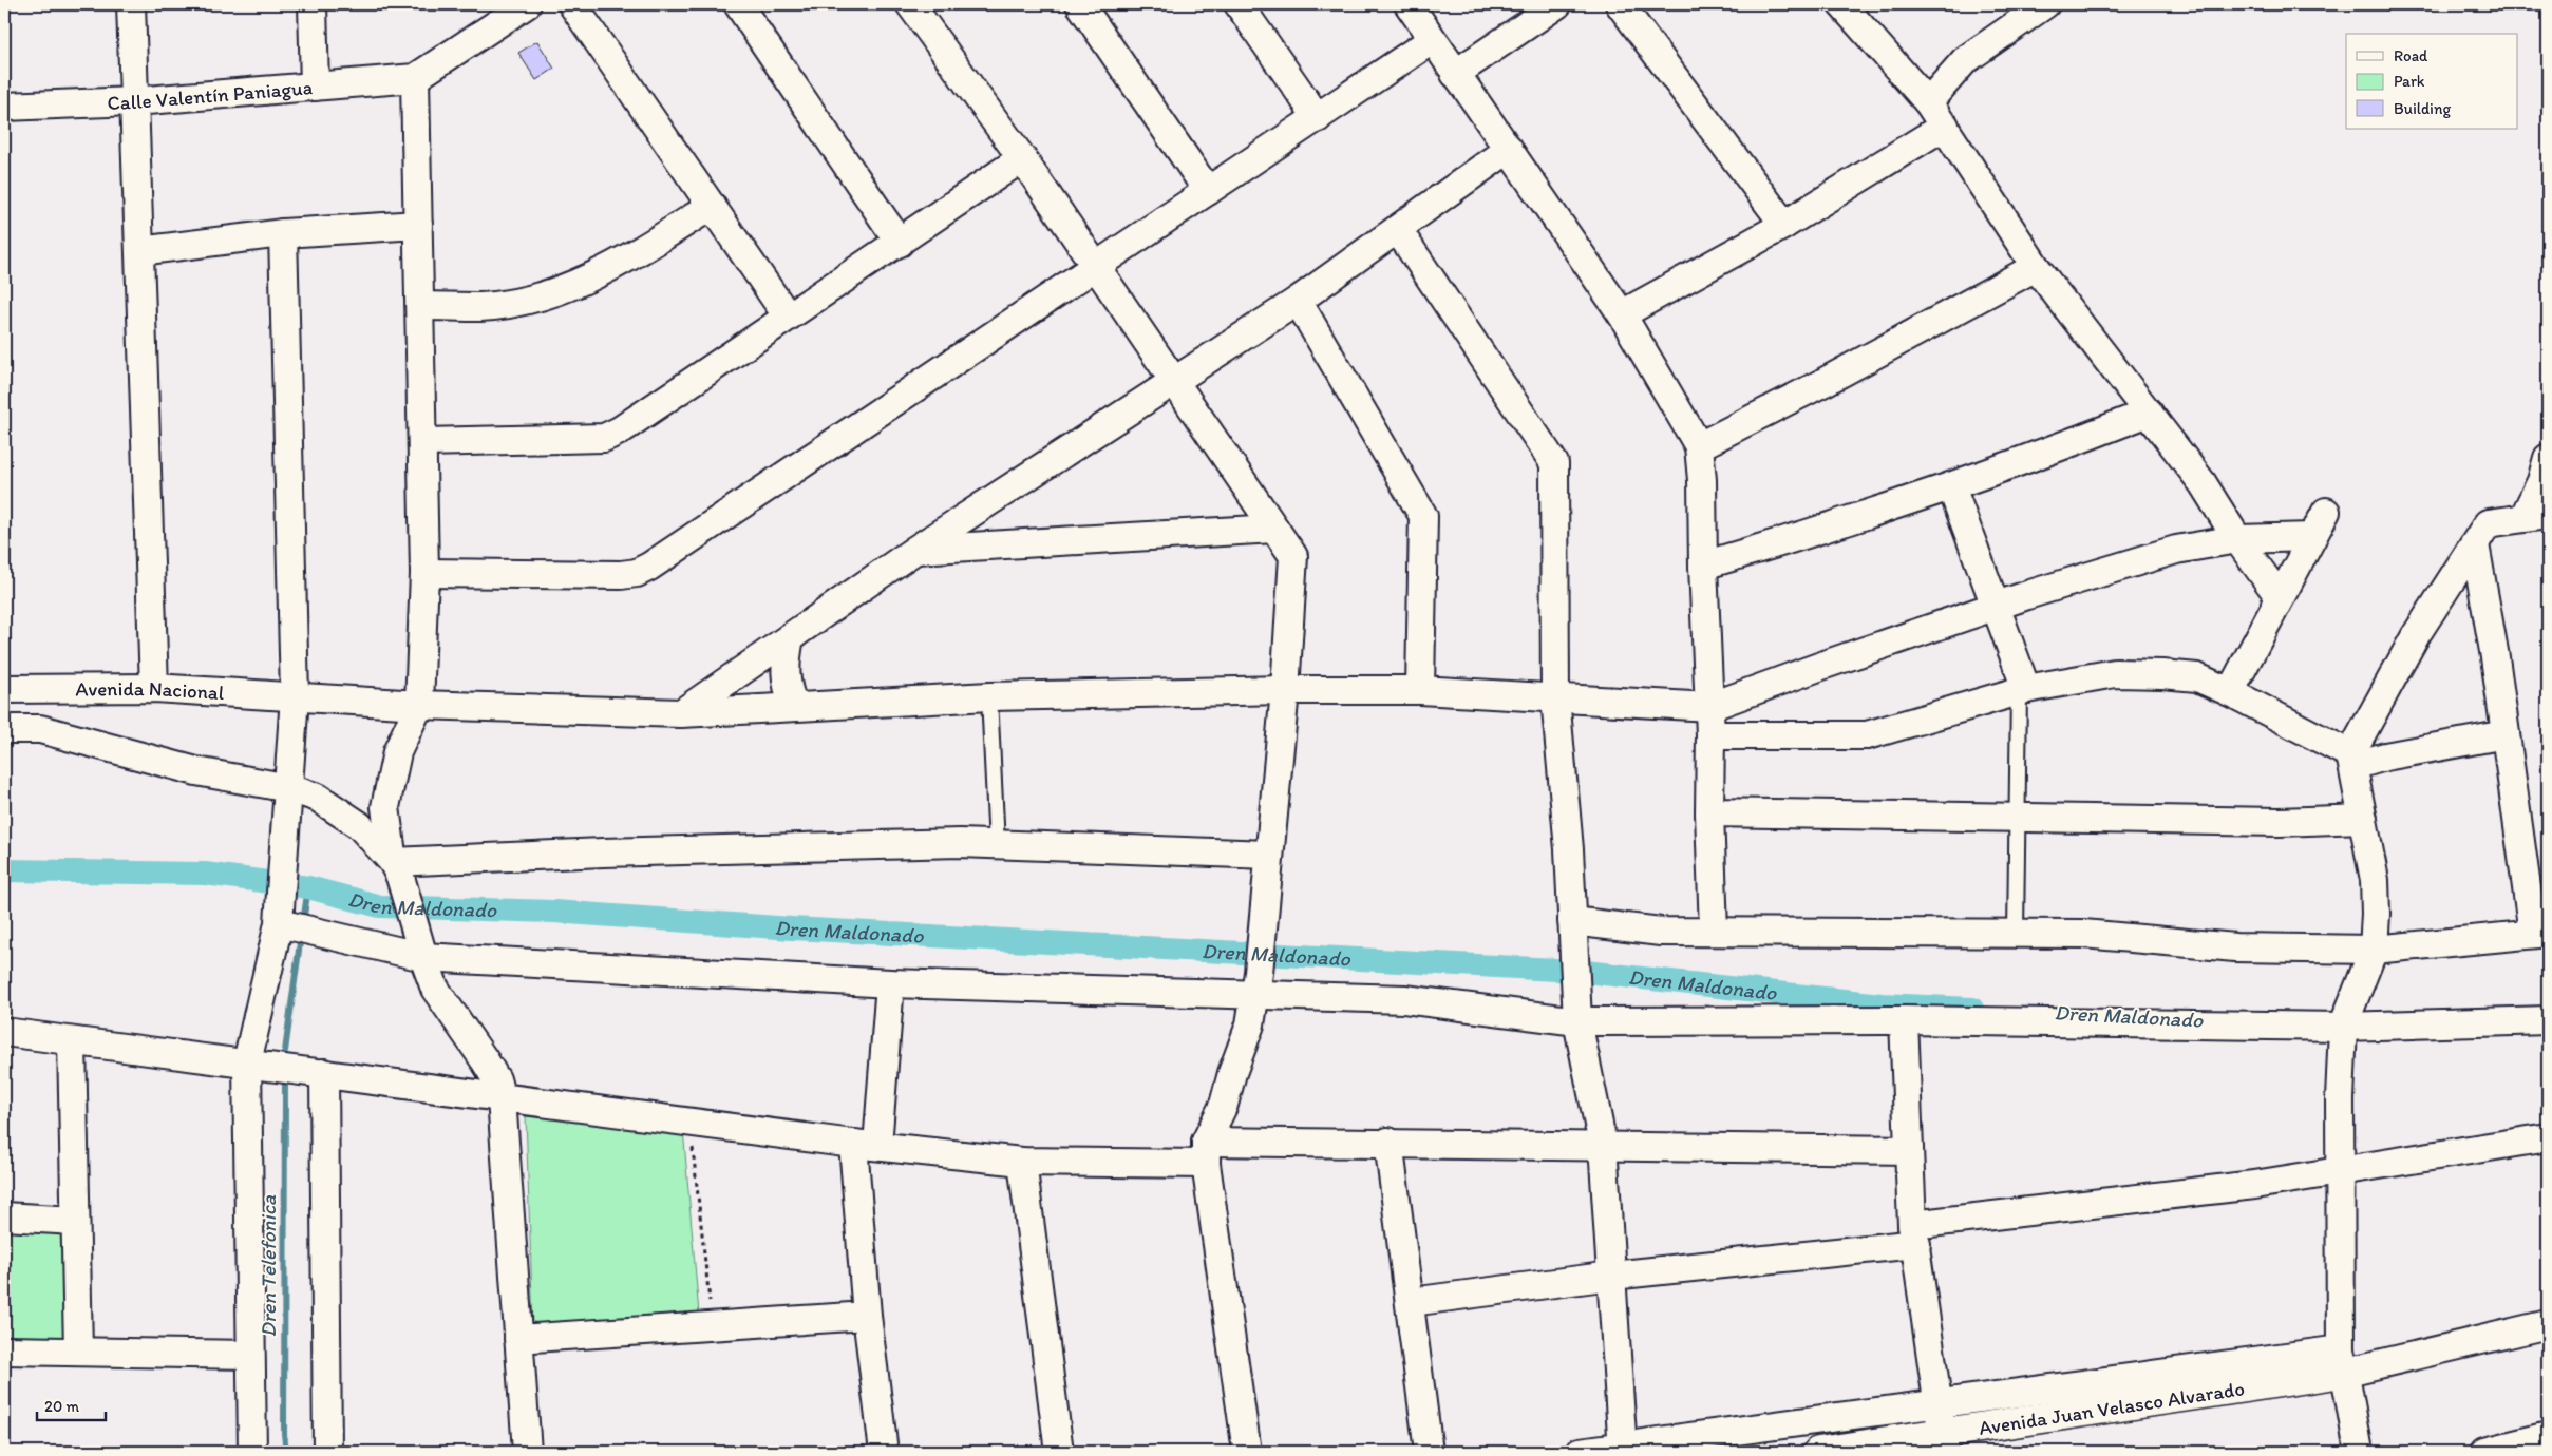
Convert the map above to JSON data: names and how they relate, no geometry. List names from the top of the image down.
{
  "streets": {
    "street": ["Calle Valentín Paniagua", "Avenida Nacional", "Avenida Juan Velasco Alvarado"]
  },
  "water": ["Dren Maldonado", "Dren Telefonica"],
  "legend": ["Road", "Park", "Building"],
  "scale_bar": "20 m"
}
